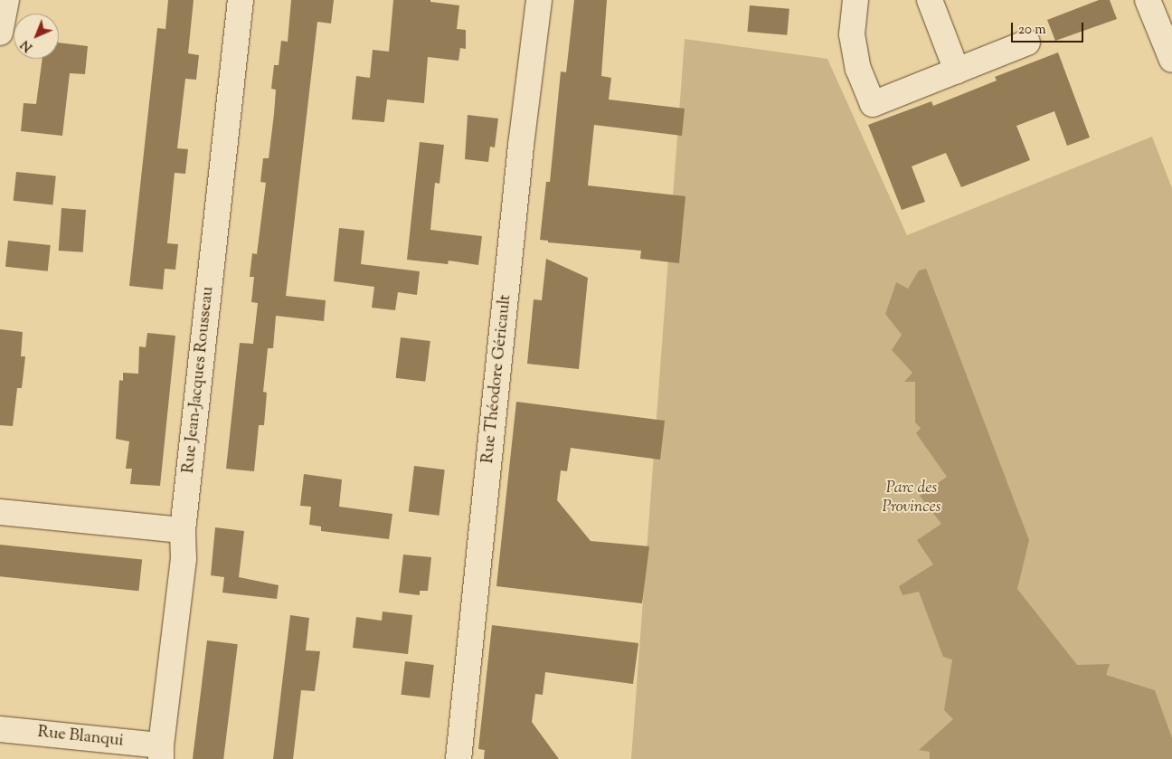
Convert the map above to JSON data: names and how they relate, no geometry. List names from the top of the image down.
{
  "streets": {
    "street": ["Rue Théodore Géricault", "Rue Jean-Jacques Rousseau", "Rue Blanqui"]
  },
  "crossings": [
    ["Rue Jean-Jacques Rousseau", "Rue Blanqui"]
  ],
  "parks": ["Parc des Provinces"],
  "scale_bar": "20 m",
  "north": "bottom left"
}
